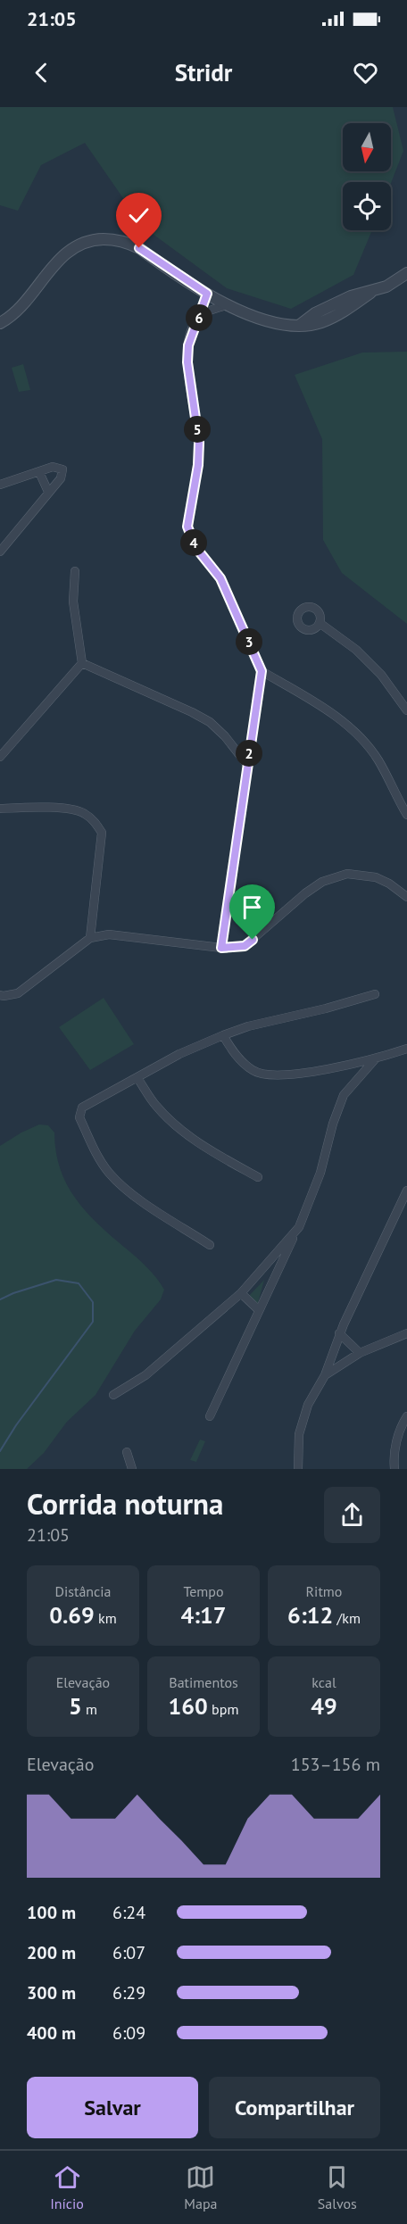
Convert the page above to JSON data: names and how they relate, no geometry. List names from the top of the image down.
{
  "north": "bottom",
  "page": {
    "status": "21:05",
    "header": "Stridr",
    "pins": [
      "6",
      "5",
      "4",
      "3",
      "2"
    ],
    "heading": ["Corrida noturna", "21:05"],
    "stats": [
      ["Distância", "0.69 km"],
      ["Tempo", "4:17"],
      ["Ritmo", "6:12 /km"],
      ["Elevação", "5 m"],
      ["Batimentos", "160 bpm"],
      ["kcal", "49"]
    ],
    "chart": ["Elevação", "153–156 m"],
    "list": [
      {
        "name": "100 m",
        "note": "6:24"
      },
      {
        "name": "200 m",
        "note": "6:07"
      },
      {
        "name": "300 m",
        "note": "6:29"
      },
      {
        "name": "400 m",
        "note": "6:09"
      }
    ],
    "buttons": ["Salvar", "Compartilhar"],
    "tabs": ["Início", "Mapa", "Salvos"]
  }
}
